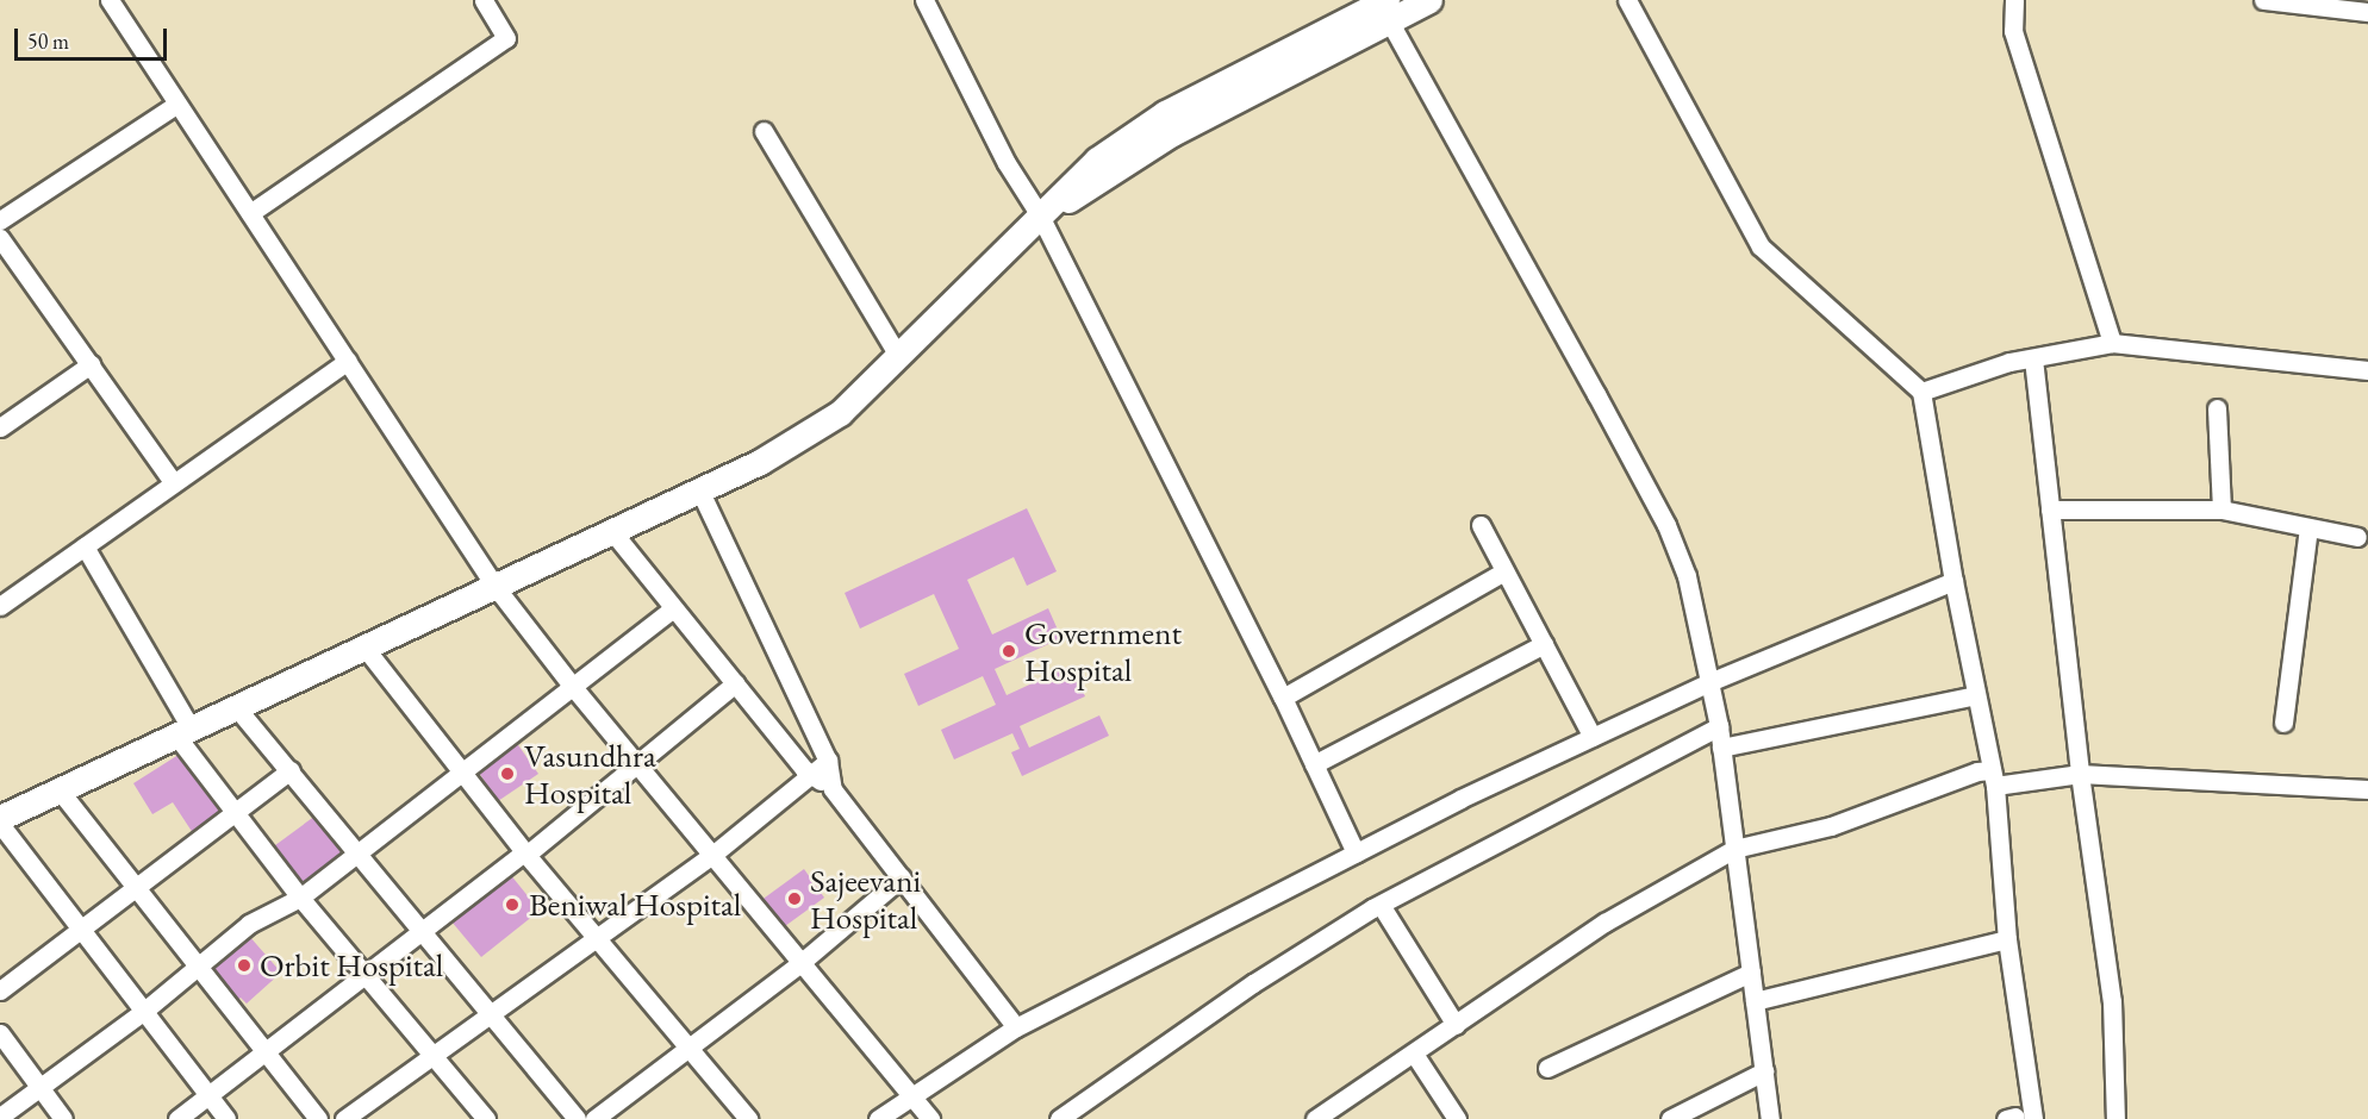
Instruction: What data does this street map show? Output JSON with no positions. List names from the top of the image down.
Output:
{
  "places": [
    "Government Hospital",
    "Vasundhra Hospital",
    "Sajeevani Hospital",
    "Beniwal Hospital",
    "Orbit Hospital"
  ],
  "scale_bar": "50 m"
}
